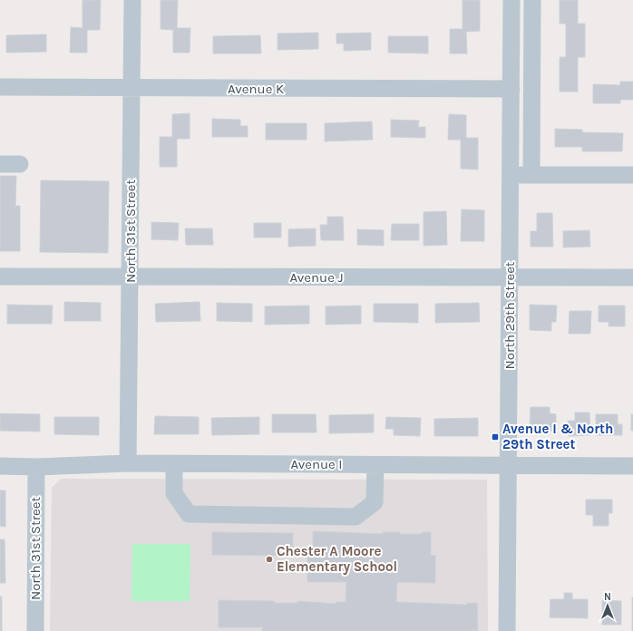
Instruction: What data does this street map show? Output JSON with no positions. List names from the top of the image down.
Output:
{
  "streets": {
    "street": [
      "Avenue K",
      "North 31st Street",
      "Avenue J",
      "North 29th Street",
      "Avenue I"
    ]
  },
  "crossings": [
    ["Avenue K", "North 31st Street"],
    ["Avenue K", "North 29th Street"],
    ["North 31st Street", "Avenue J"],
    ["North 31st Street", "Avenue I"],
    ["Avenue J", "North 29th Street"],
    ["North 29th Street", "Avenue I"]
  ],
  "places": {
    "transit": ["Avenue I & North 29th Street"],
    "other": ["Chester A Moore Elementary School"]
  },
  "north": "top"
}
